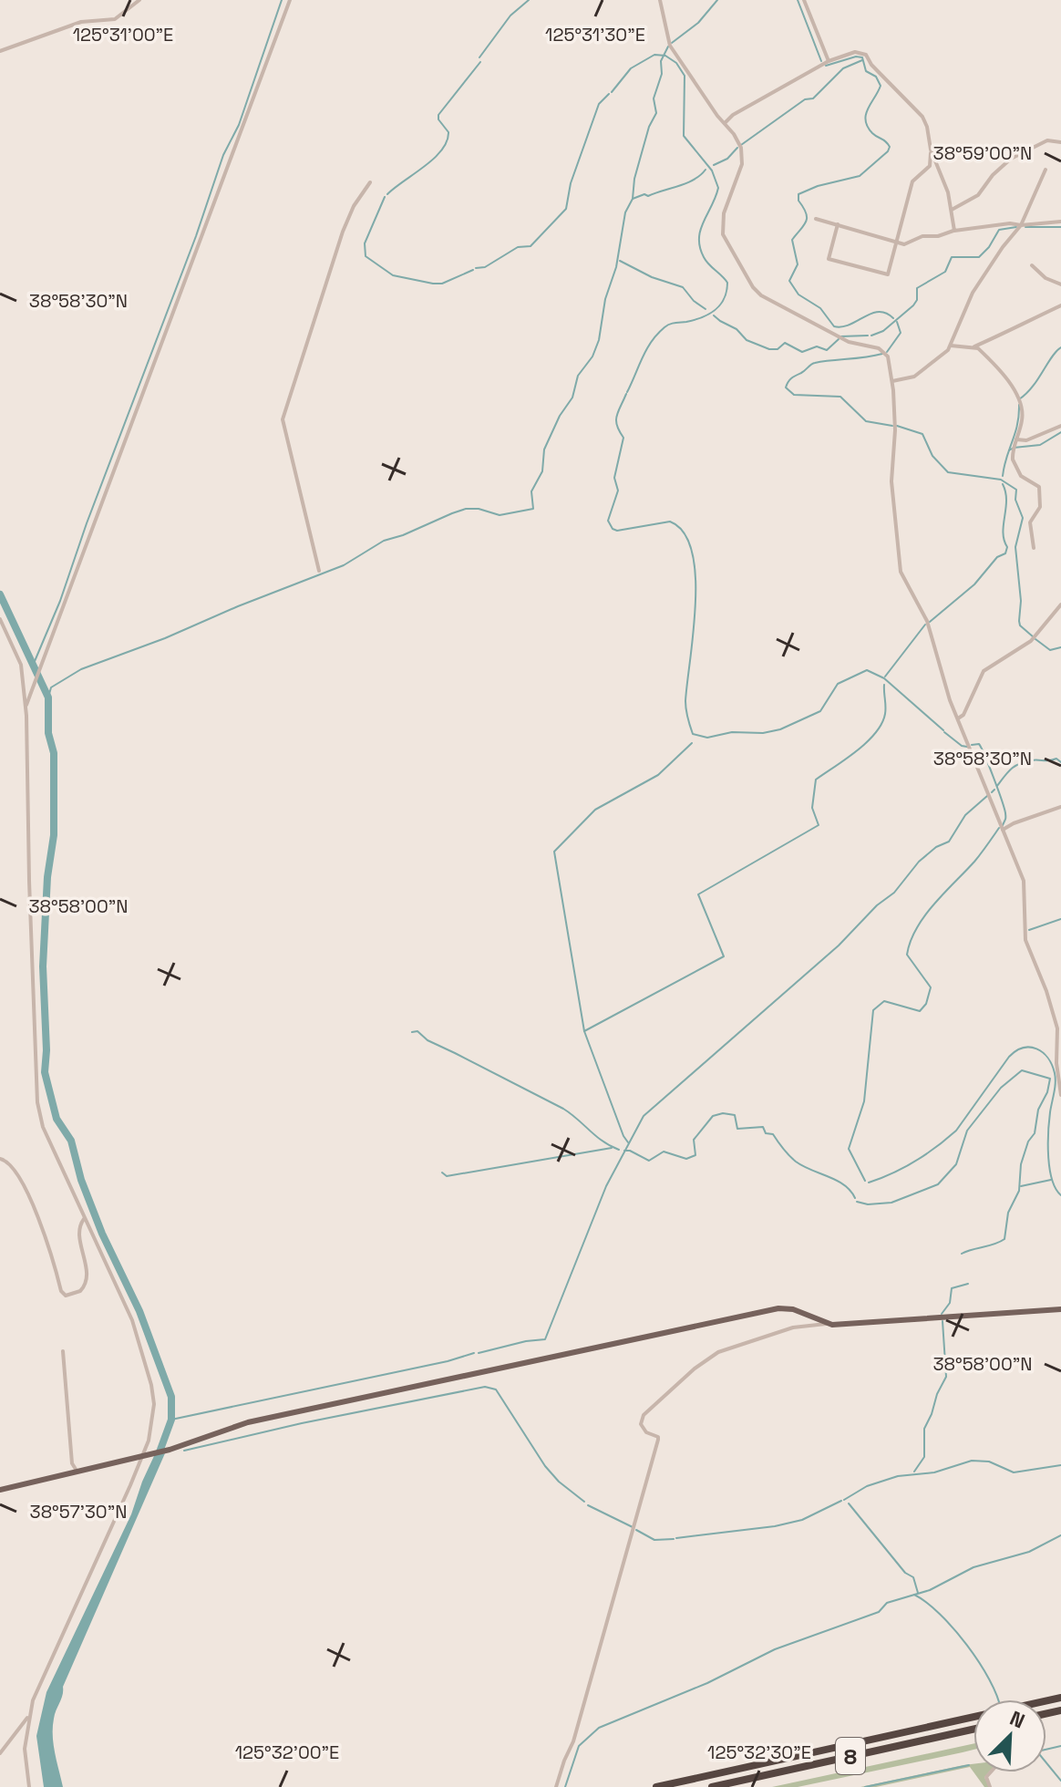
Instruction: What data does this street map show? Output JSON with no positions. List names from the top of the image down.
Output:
{
  "streets": {
    "highway": ["8"]
  },
  "north": "top right",
  "coordinates": [
    "125°31'00\"E",
    "125°31'30\"E",
    "38°59'00\"N",
    "38°58'30\"N",
    "38°58'00\"N",
    "38°57'30\"N",
    "125°32'00\"E",
    "125°32'30\"E"
  ]
}
